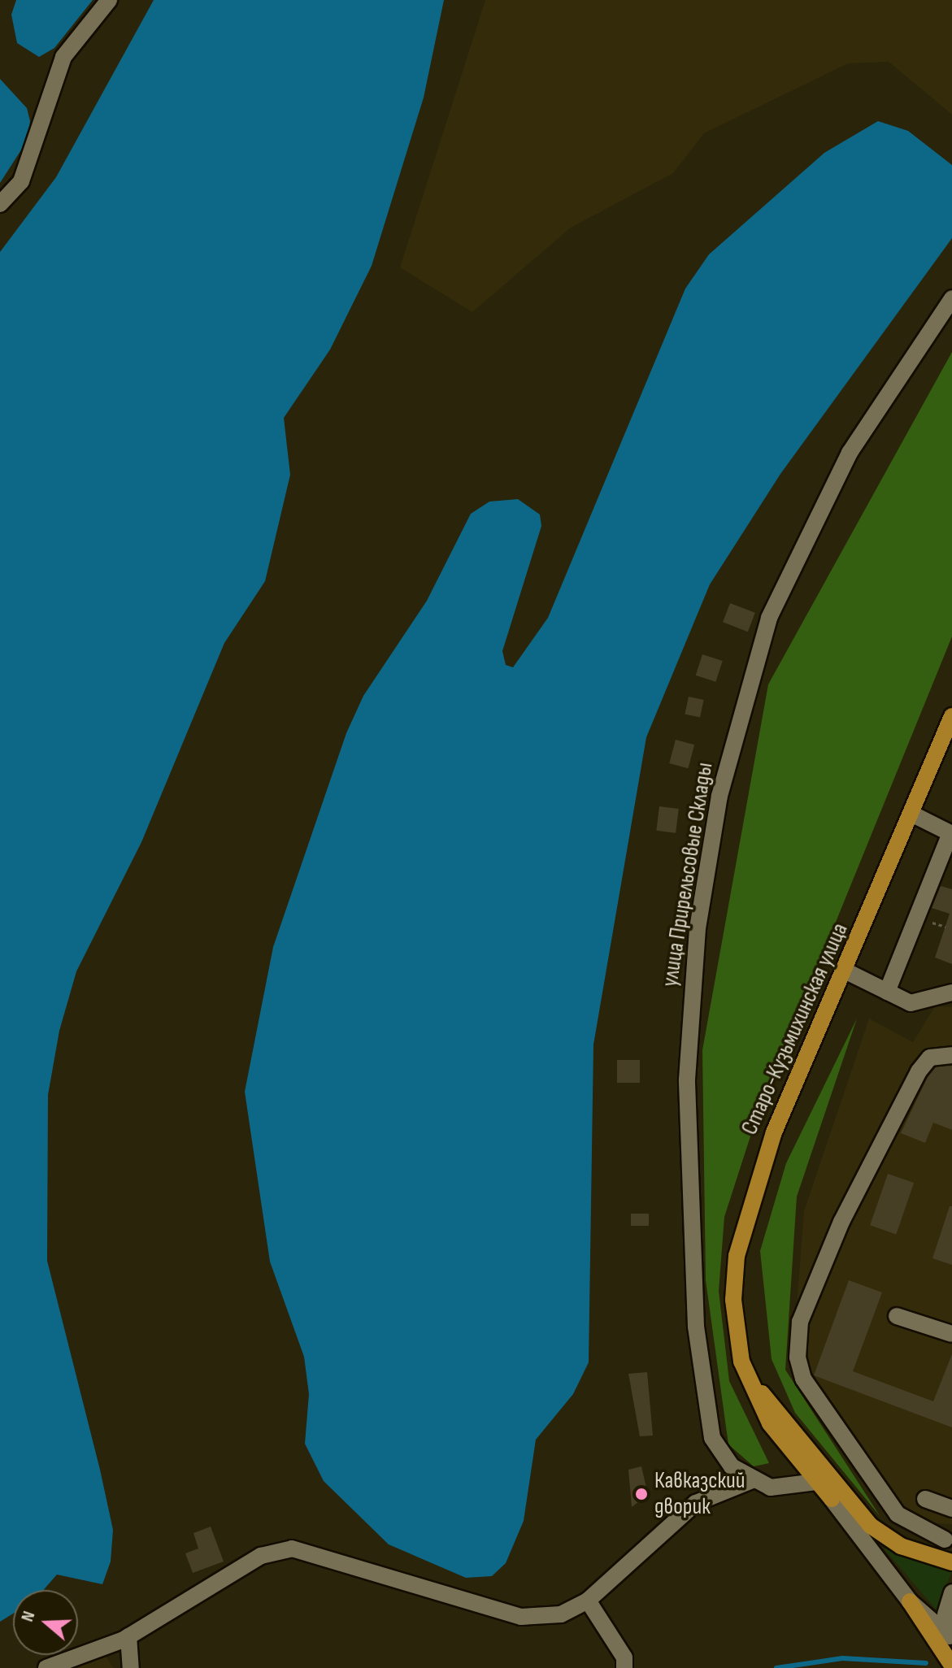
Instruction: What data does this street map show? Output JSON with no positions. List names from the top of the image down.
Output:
{
  "streets": {
    "main road": ["Старо-Кузьмихинская улица"],
    "street": ["улица Прирельсовые Склады"]
  },
  "places": ["Кавказский дворик"],
  "north": "left"
}
